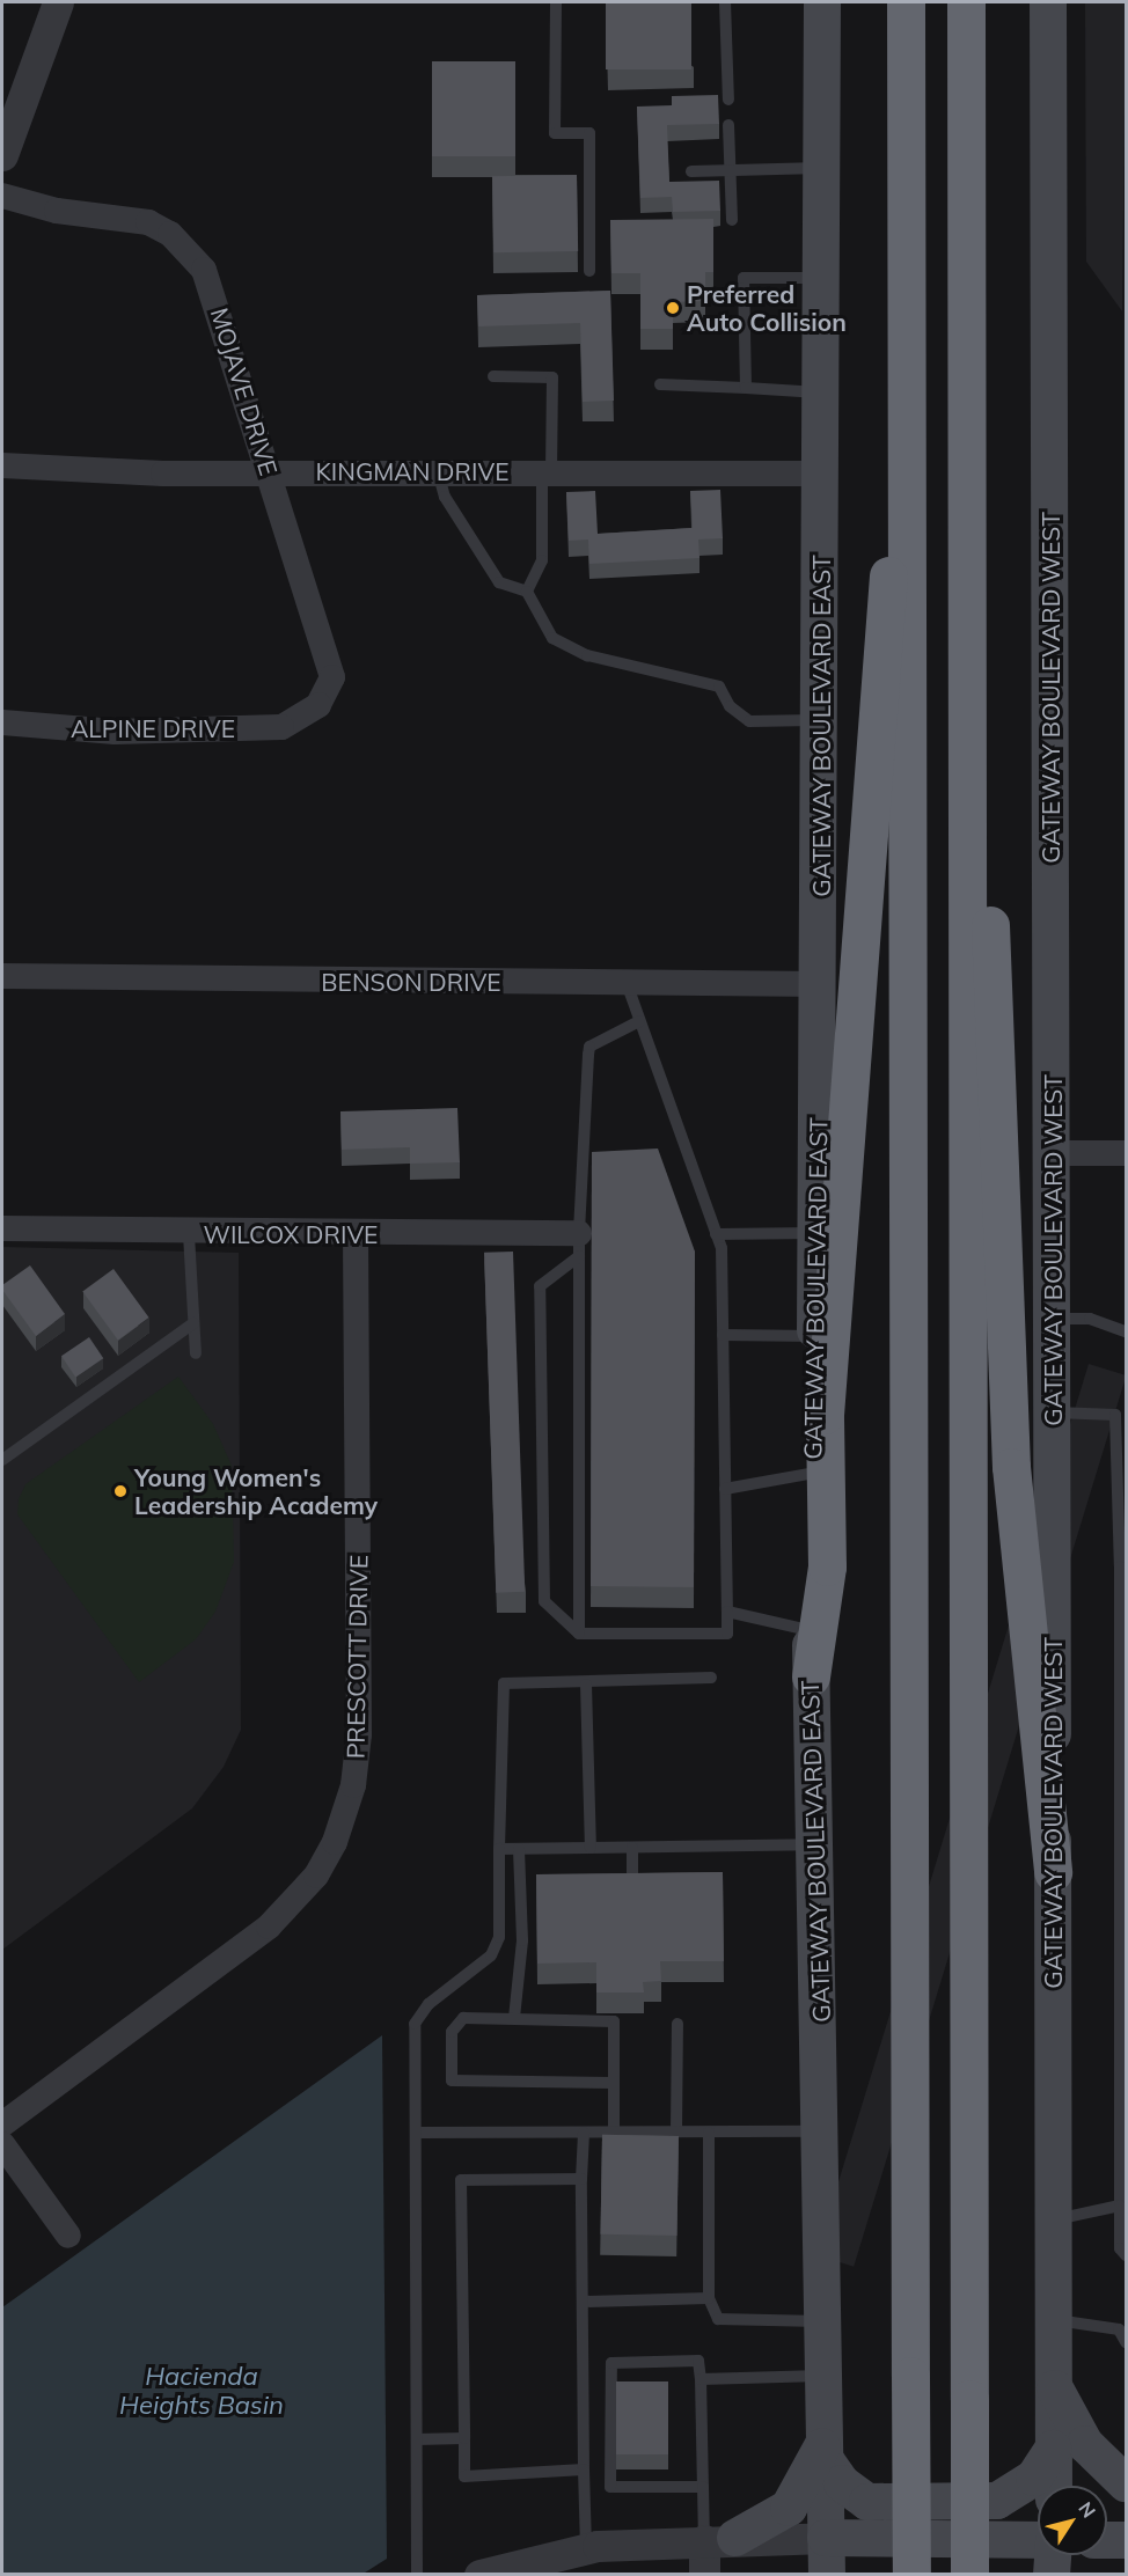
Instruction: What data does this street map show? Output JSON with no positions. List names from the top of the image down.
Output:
{
  "streets": {
    "main road": ["GATEWAY BOULEVARD WEST", "GATEWAY BOULEVARD EAST"],
    "street": [
      "MOJAVE DRIVE",
      "KINGMAN DRIVE",
      "ALPINE DRIVE",
      "BENSON DRIVE",
      "WILCOX DRIVE",
      "PRESCOTT DRIVE"
    ]
  },
  "crossings": [
    ["MOJAVE DRIVE", "KINGMAN DRIVE"],
    ["MOJAVE DRIVE", "ALPINE DRIVE"],
    ["KINGMAN DRIVE", "GATEWAY BOULEVARD EAST"],
    ["GATEWAY BOULEVARD EAST", "BENSON DRIVE"],
    ["WILCOX DRIVE", "PRESCOTT DRIVE"]
  ],
  "water": ["Hacienda Heights Basin"],
  "places": ["Preferred Auto Collision", "Young Women's Leadership Academy"],
  "north": "top right"
}
